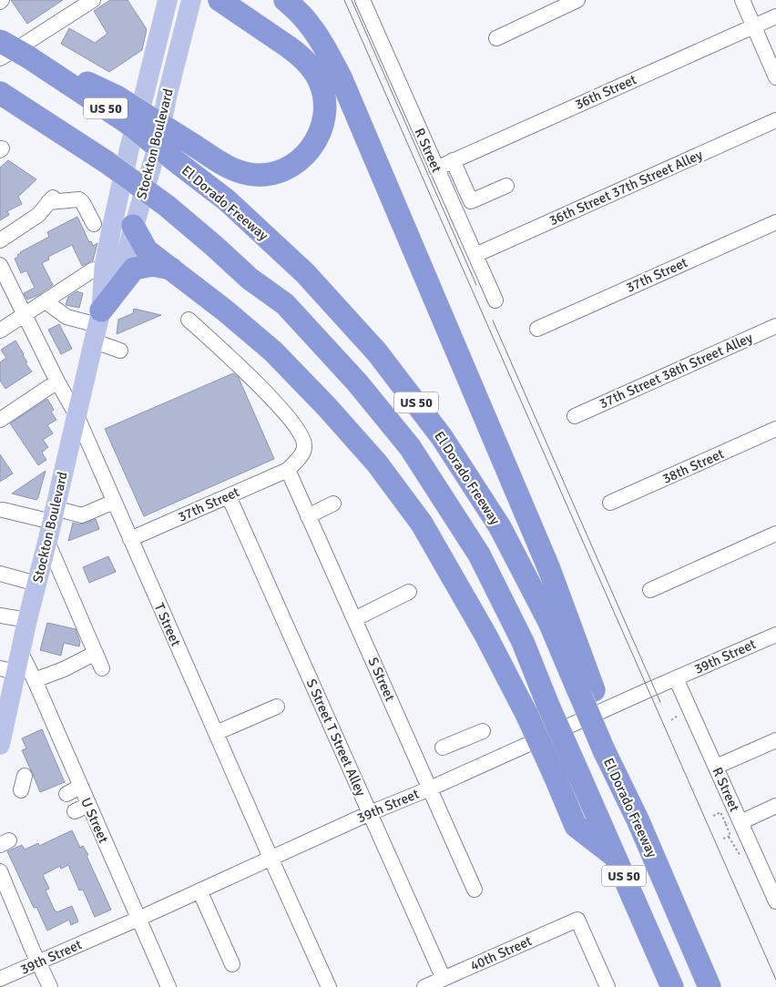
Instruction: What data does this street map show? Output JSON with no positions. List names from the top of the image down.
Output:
{
  "streets": {
    "highway": ["US 50", "El Dorado Freeway"],
    "main road": ["Stockton Boulevard"],
    "street": [
      "36th Street",
      "R Street",
      "36th Street 37th Street Alley",
      "37th Street",
      "37th Street 38th Street Alley",
      "38th Street",
      "T Street",
      "39th Street",
      "S Street",
      "S Street T Street Alley",
      "U Street",
      "40th Street"
    ]
  },
  "crossings": [
    ["36th Street", "R Street"],
    ["Stockton Boulevard", "T Street"],
    ["Stockton Boulevard", "U Street"],
    ["R Street", "36th Street 37th Street Alley"],
    ["R Street", "39th Street"],
    ["37th Street", "T Street"],
    ["37th Street", "S Street"],
    ["37th Street", "S Street T Street Alley"],
    ["T Street", "39th Street"],
    ["39th Street", "S Street"],
    ["39th Street", "S Street T Street Alley"],
    ["39th Street", "U Street"],
    ["S Street T Street Alley", "40th Street"]
  ]
}
